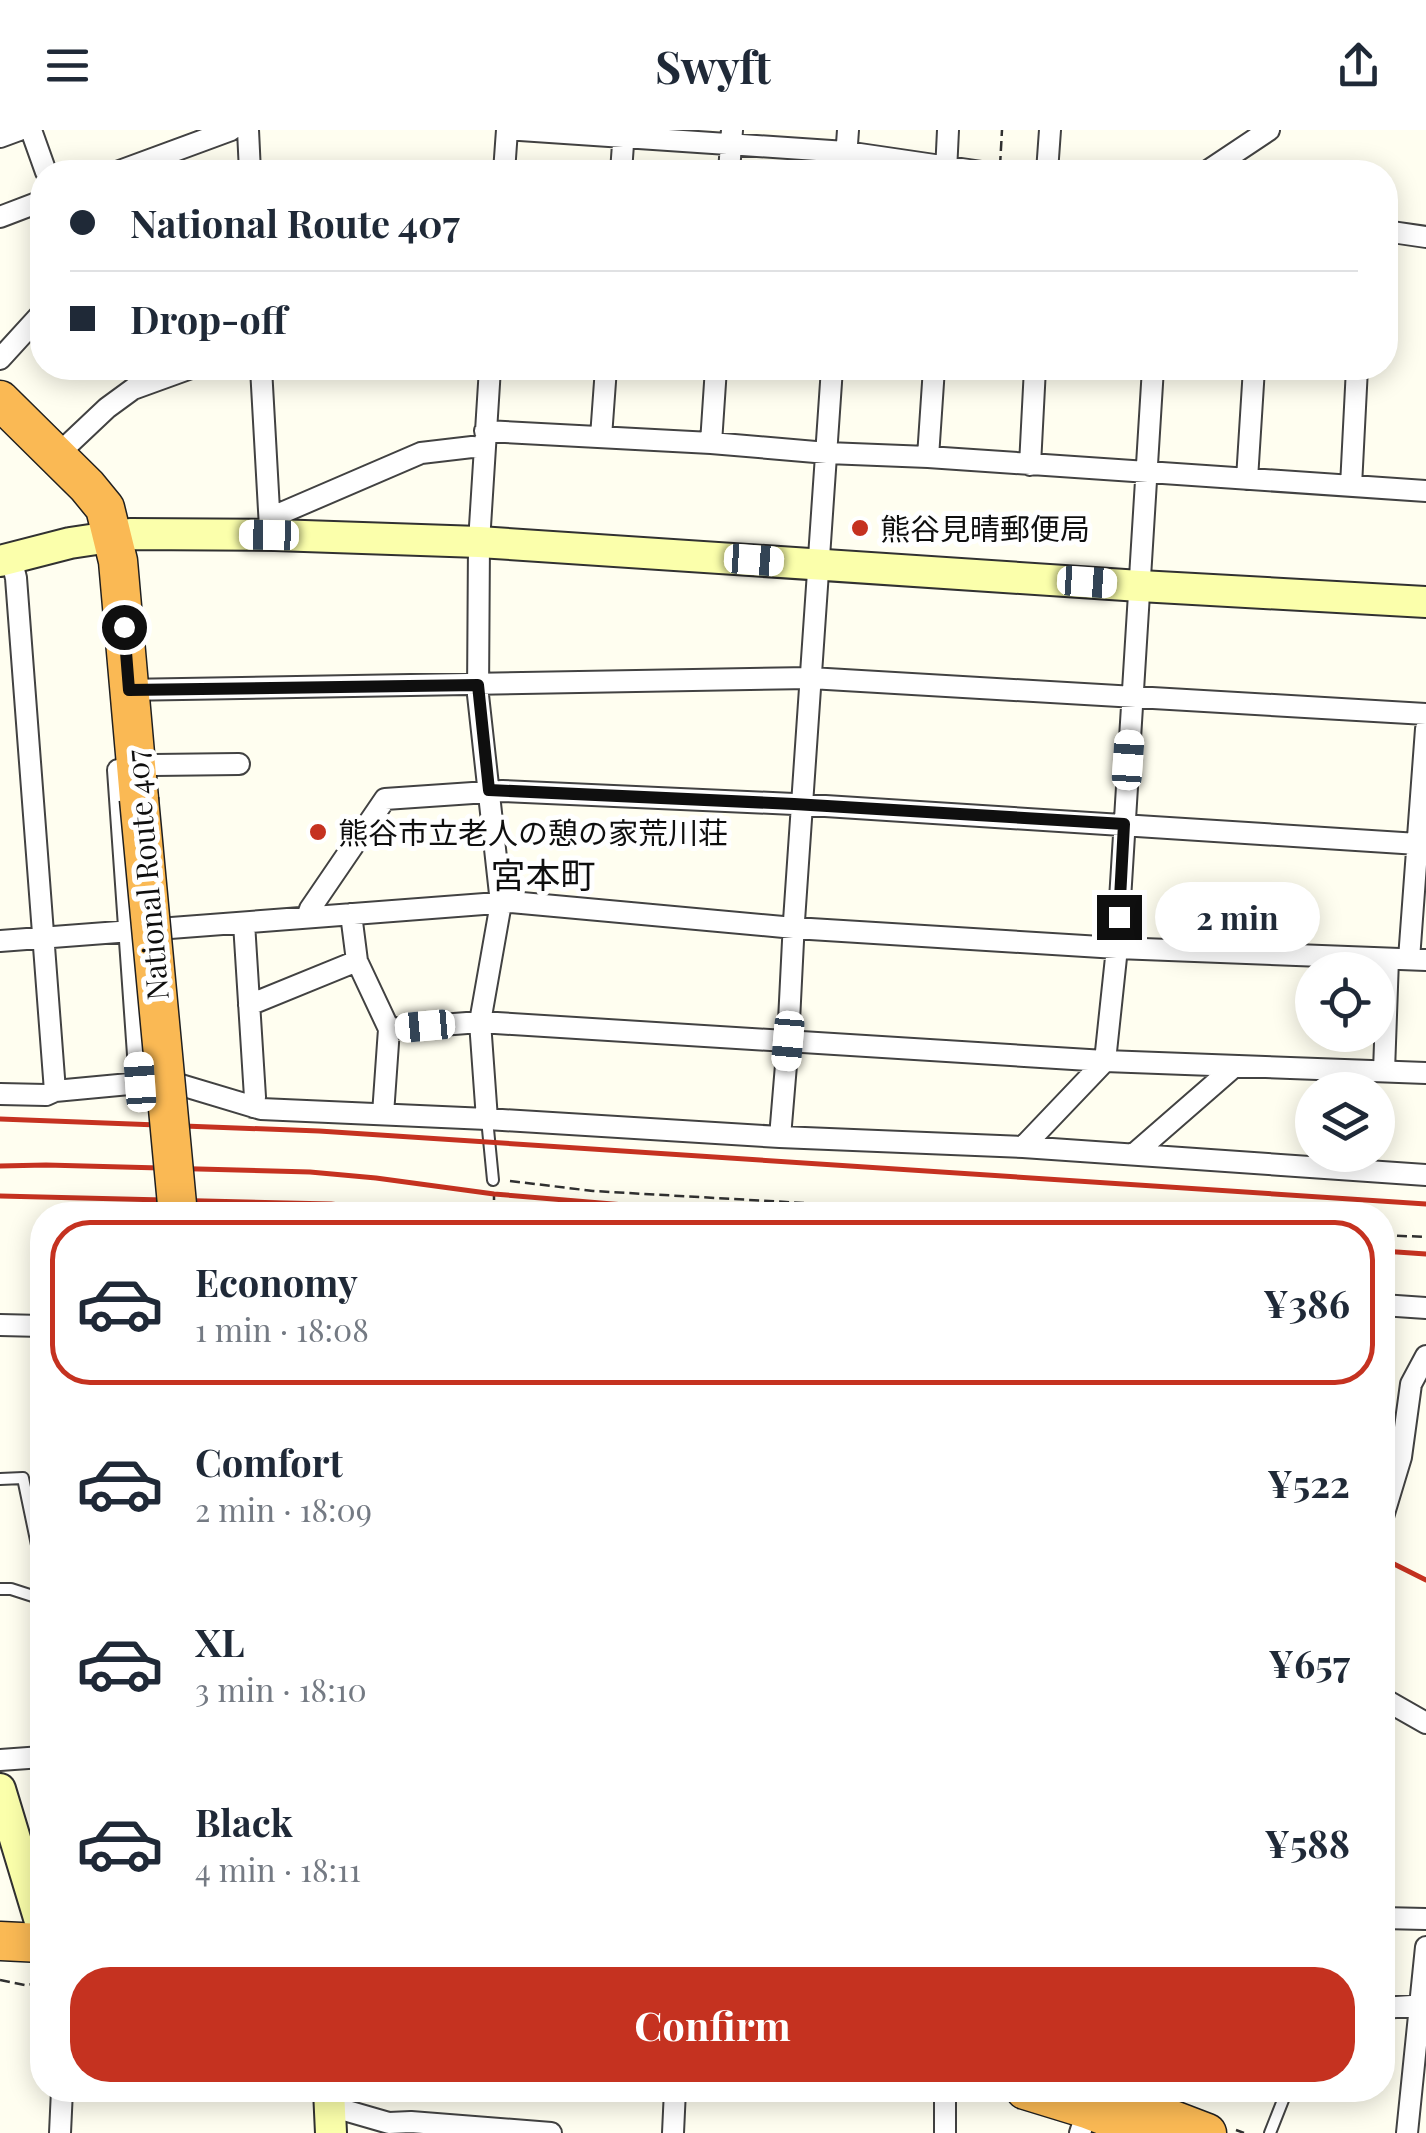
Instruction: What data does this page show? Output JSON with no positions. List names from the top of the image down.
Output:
{
  "streets": {
    "highway": ["National Route 407"]
  },
  "districts": ["宮本町"],
  "places": ["熊谷見晴郵便局", "熊谷市立老人の憩の家荒川荘"],
  "page": {
    "header": "Swyft",
    "banner": ["National Route 407", "Drop-off"],
    "bubble": "2 min",
    "list": [
      {
        "name": "Economy",
        "note": "1 min · 18:08",
        "value": "¥386"
      },
      {
        "name": "Comfort",
        "note": "2 min · 18:09",
        "value": "¥522"
      },
      {
        "name": "XL",
        "note": "3 min · 18:10",
        "value": "¥657"
      },
      {
        "name": "Black",
        "note": "4 min · 18:11",
        "value": "¥588"
      }
    ],
    "buttons": "Confirm"
  }
}
